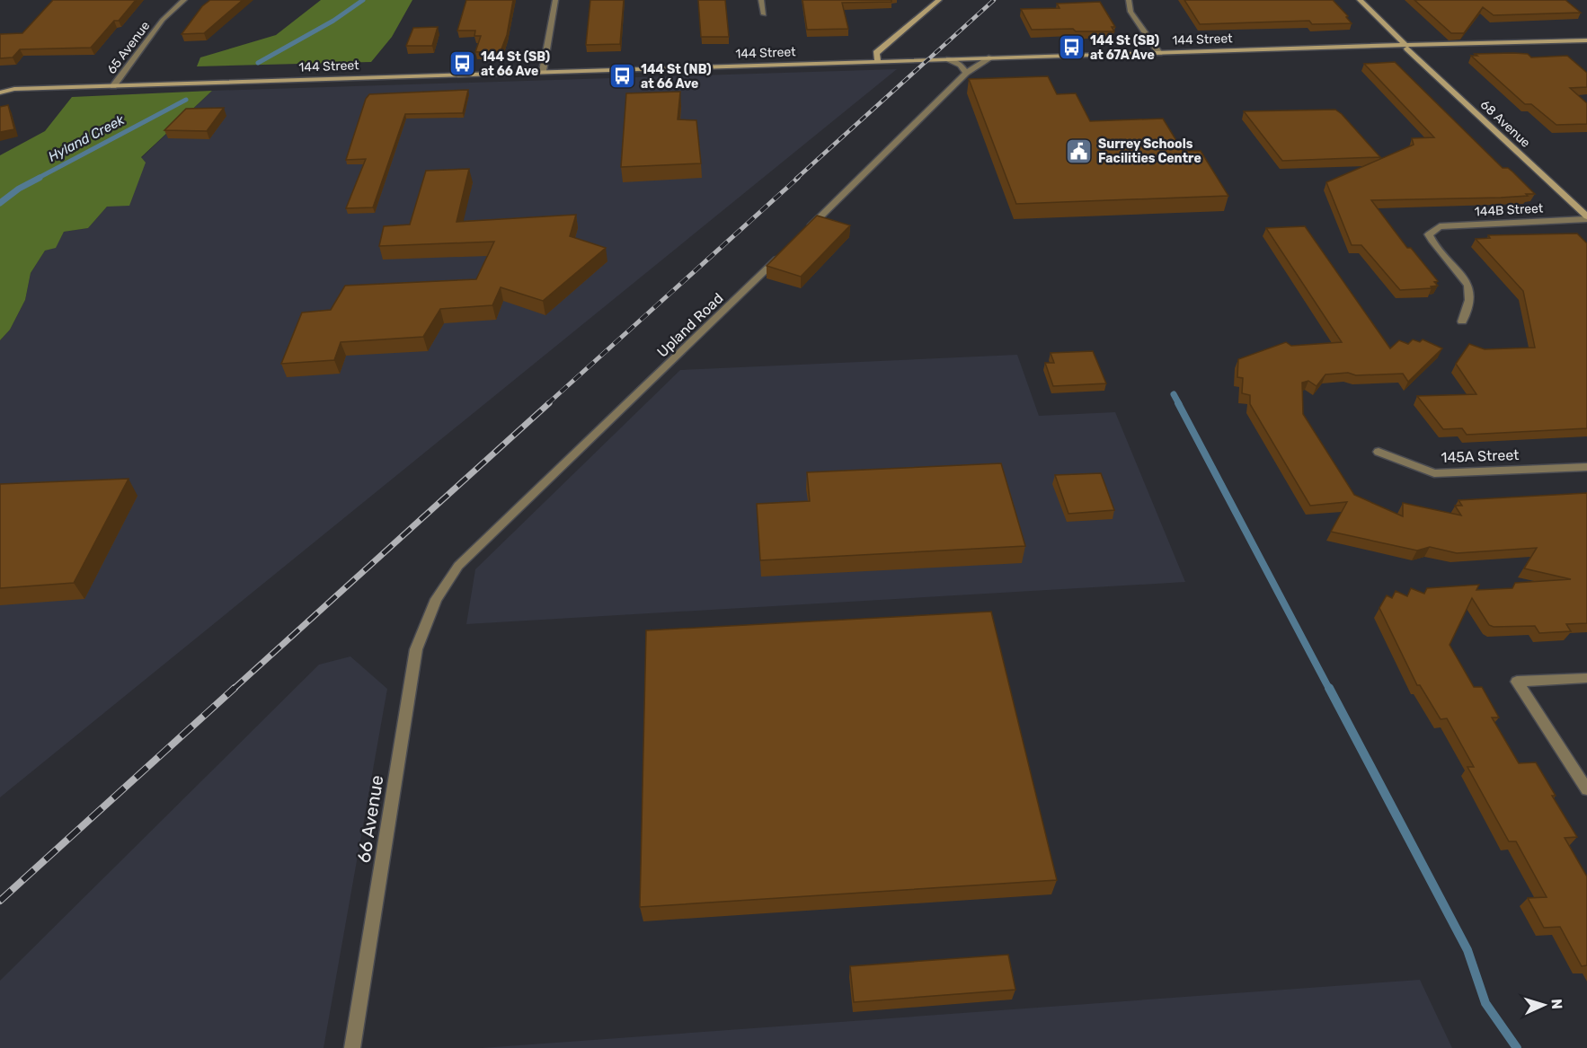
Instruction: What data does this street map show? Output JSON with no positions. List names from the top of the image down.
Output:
{
  "streets": {
    "main road": ["144 Street", "68 Avenue"],
    "street": [
      "65 Avenue",
      "144B Street",
      "Upland Road",
      "145A Street",
      "66 Avenue"
    ]
  },
  "crossings": [
    ["144 Street", "65 Avenue"],
    ["144 Street", "68 Avenue"],
    ["68 Avenue", "144B Street"],
    ["Upland Road", "66 Avenue"]
  ],
  "water": ["Hyland Creek"],
  "places": {
    "bus stop": ["144 St (SB) at 67A Ave", "144 St (SB) at 66 Ave", "144 St (NB) at 66 Ave"],
    "public building": ["Surrey Schools Facilities Centre"]
  },
  "north": "right"
}
